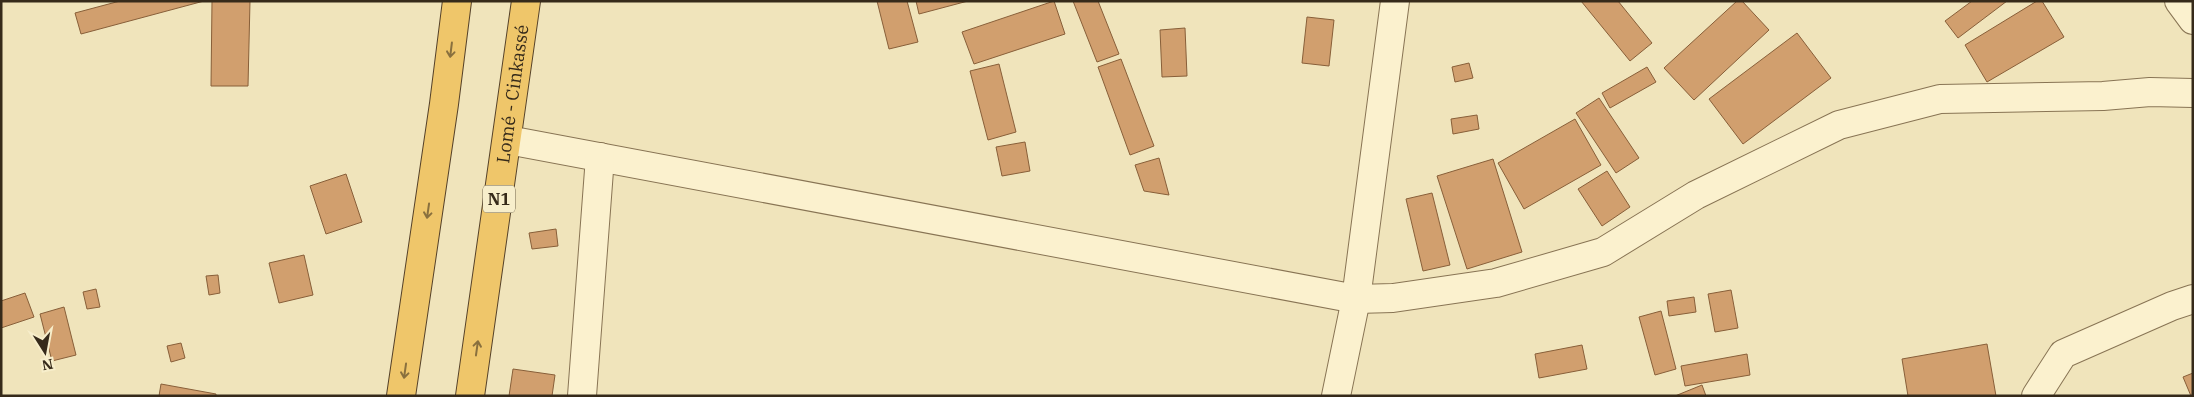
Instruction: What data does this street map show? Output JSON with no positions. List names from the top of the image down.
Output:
{
  "streets": {
    "highway": ["Lomé - Cinkassé", "N1"]
  },
  "north": "bottom"
}
